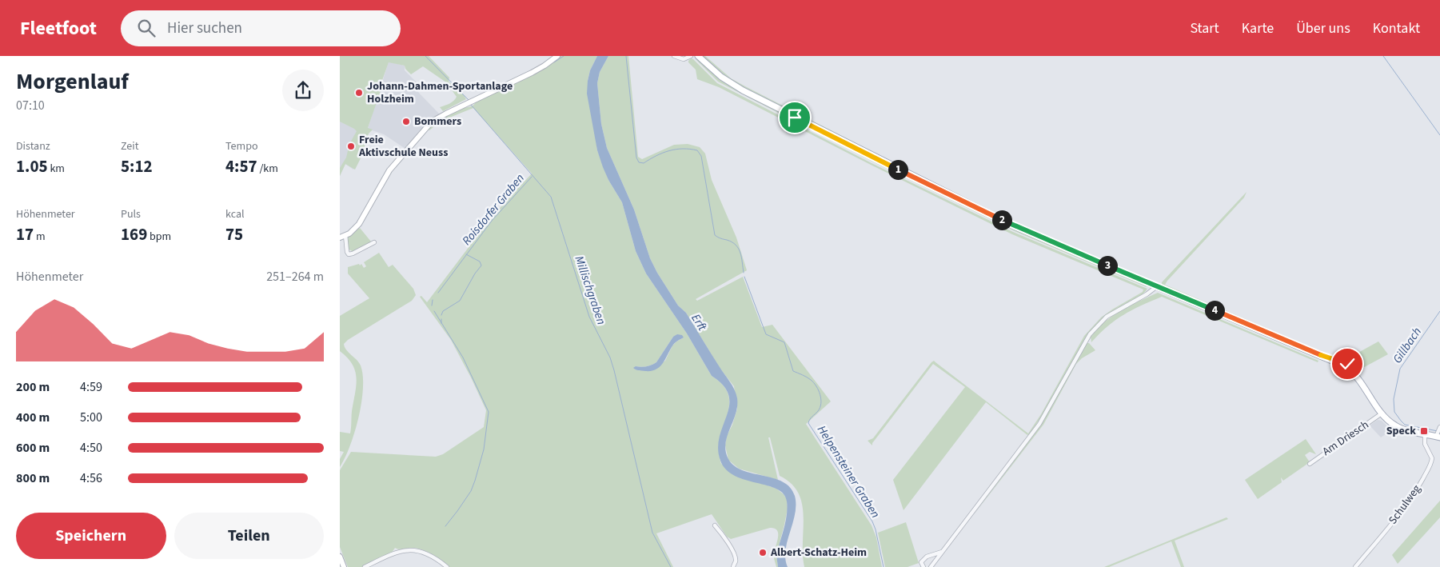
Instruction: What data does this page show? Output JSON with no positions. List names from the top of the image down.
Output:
{
  "streets": {
    "street": ["Am Driesch", "Schulweg"]
  },
  "water": [
    "Roisdorfer Graben",
    "Millischgraben",
    "Erft",
    "Gillbach",
    "Helpensteiner Graben"
  ],
  "places": {
    "other": [
      "Johann-Dahmen-Sportanlage Holzheim",
      "Bommers",
      "Freie Aktivschule Neuss",
      "Albert-Schatz-Heim"
    ],
    "transit": ["Speck"]
  },
  "page": {
    "header": "Fleetfoot",
    "search": "Hier suchen",
    "nav": [
      "Start",
      "Karte",
      "Über uns",
      "Kontakt"
    ],
    "heading": ["Morgenlauf", "07:10"],
    "stats": [
      ["Distanz", "1.05 km"],
      ["Zeit", "5:12"],
      ["Tempo", "4:57 /km"],
      ["Höhenmeter", "17 m"],
      ["Puls", "169 bpm"],
      ["kcal", "75"]
    ],
    "pins": [
      "1",
      "2",
      "3",
      "4"
    ],
    "chart": ["Höhenmeter", "251–264 m"],
    "list": [
      {
        "name": "200 m",
        "note": "4:59"
      },
      {
        "name": "400 m",
        "note": "5:00"
      },
      {
        "name": "600 m",
        "note": "4:50"
      },
      {
        "name": "800 m",
        "note": "4:56"
      }
    ],
    "buttons": ["Speichern", "Teilen"]
  }
}
